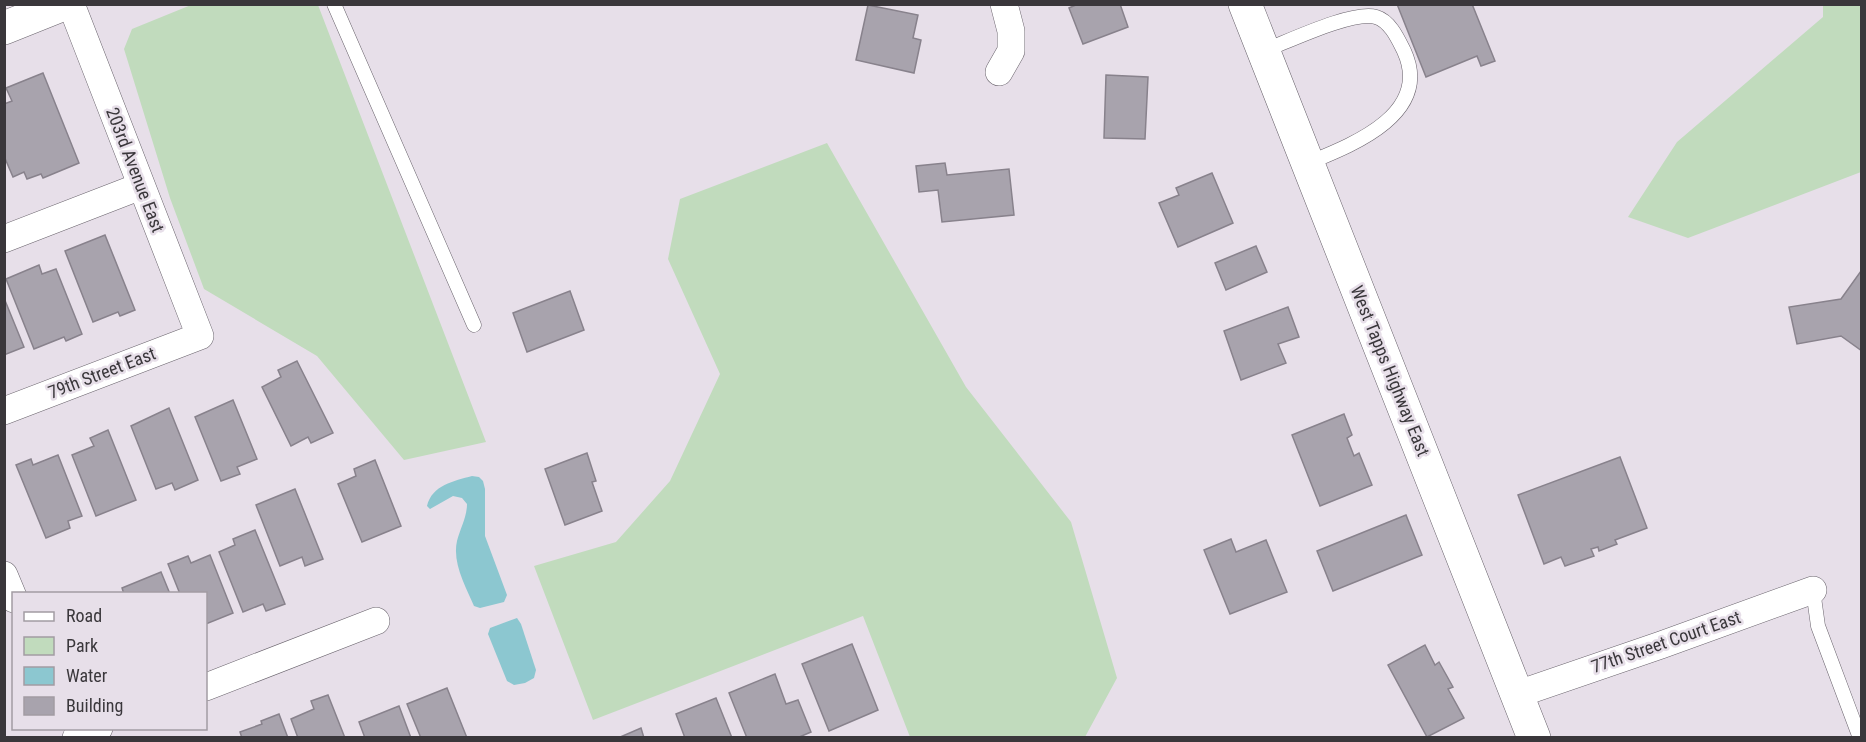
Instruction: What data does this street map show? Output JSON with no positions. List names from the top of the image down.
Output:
{
  "streets": {
    "street": [
      "203rd Avenue East",
      "West Tapps Highway East",
      "79th Street East",
      "77th Street Court East"
    ]
  },
  "crossings": [
    ["203rd Avenue East", "79th Street East"],
    ["West Tapps Highway East", "77th Street Court East"]
  ],
  "legend": [
    "Road",
    "Park",
    "Water",
    "Building"
  ]
}
